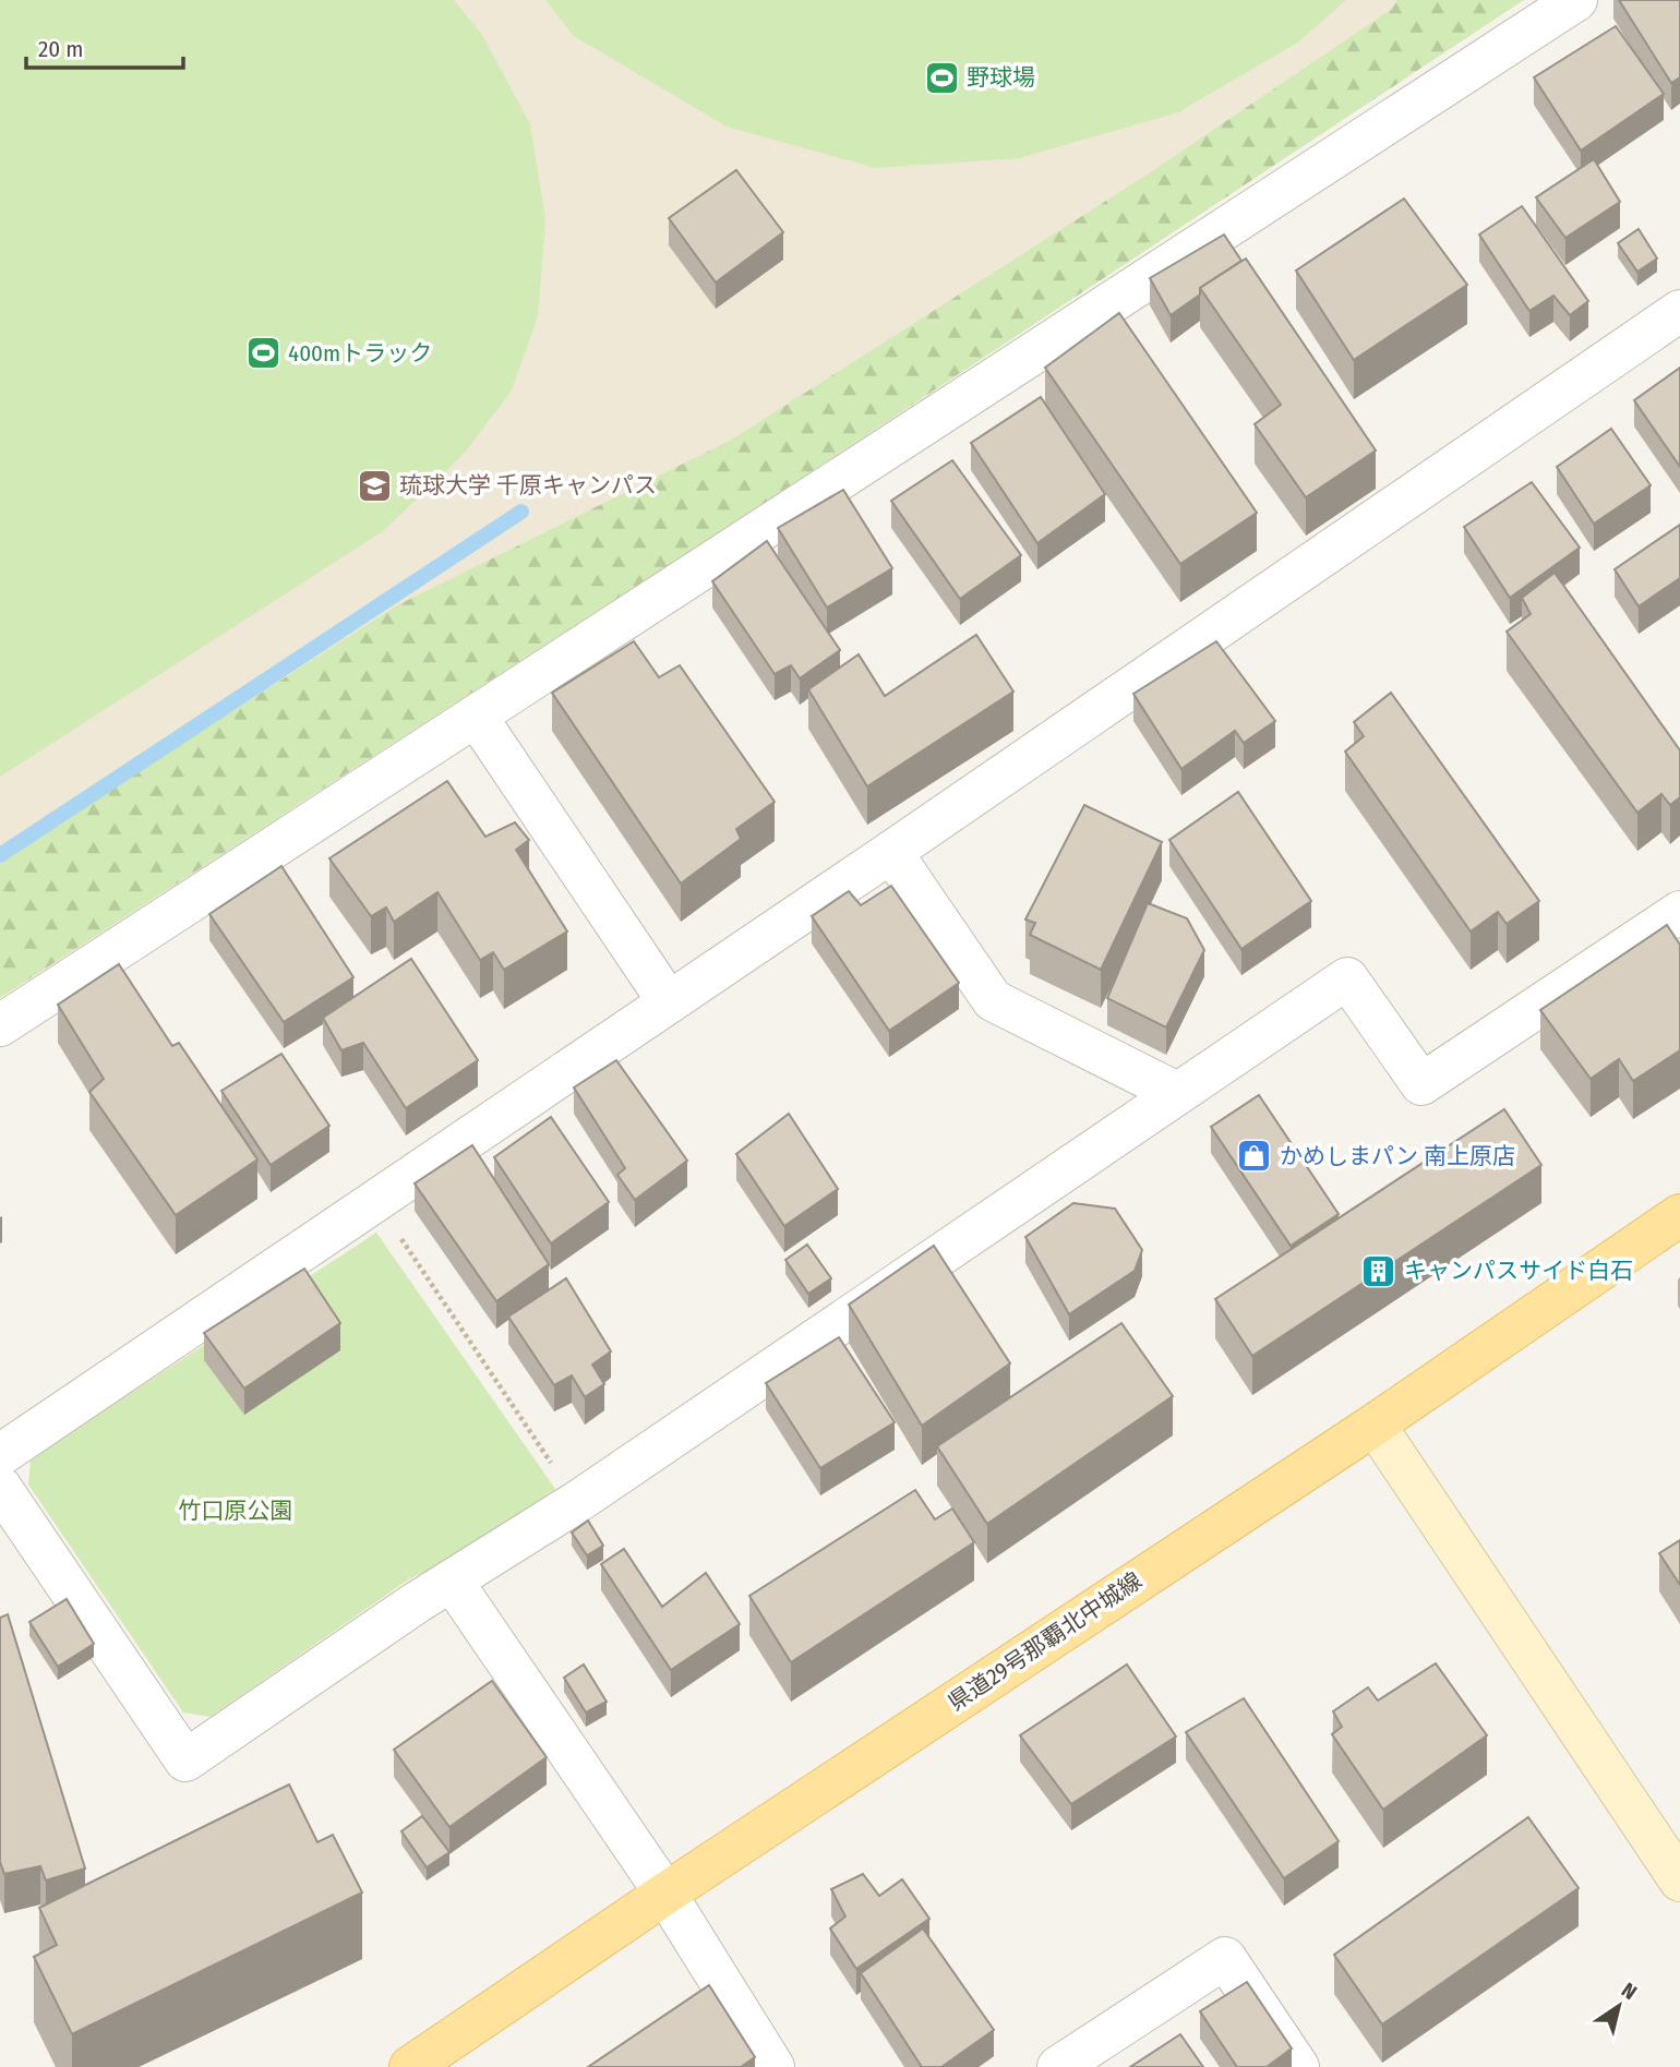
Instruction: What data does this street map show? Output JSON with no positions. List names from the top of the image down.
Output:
{
  "streets": {
    "main road": ["県道29号那覇北中城線"]
  },
  "parks": ["竹口原公園"],
  "places": {
    "sports": ["野球場", "400mトラック"],
    "school or university": ["琉球大学 千原キャンパス"],
    "shop": ["かめしまパン 南上原店"],
    "building": ["キャンパスサイド白石"]
  },
  "scale_bar": "20 m",
  "north": "top right"
}
